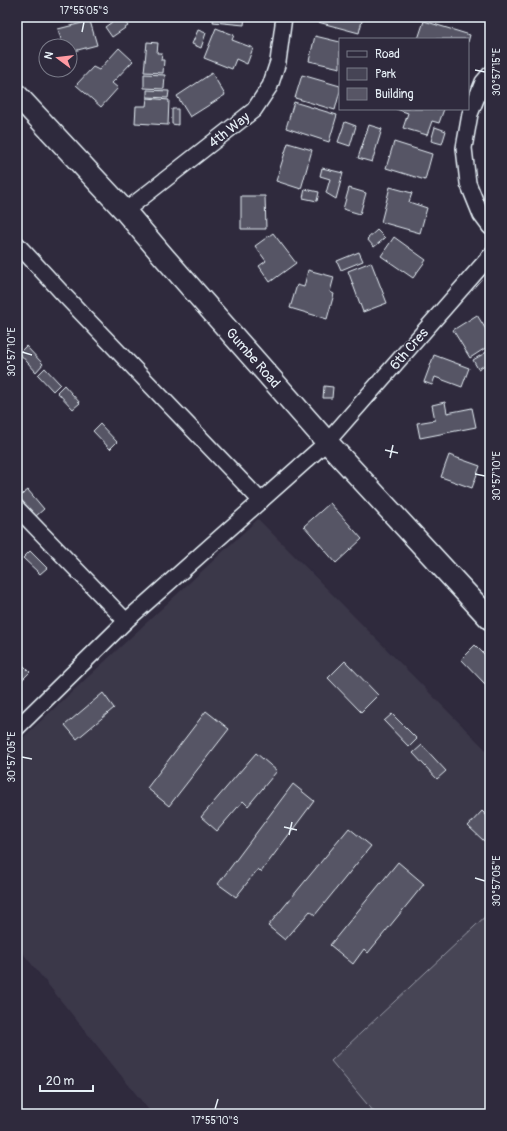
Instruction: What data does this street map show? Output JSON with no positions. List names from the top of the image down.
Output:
{
  "streets": {
    "street": ["4th Way", "6th Cres", "Gumbe Road"]
  },
  "crossings": [
    ["4th Way", "Gumbe Road"],
    ["6th Cres", "Gumbe Road"]
  ],
  "legend": ["Road", "Park", "Building"],
  "scale_bar": "20 m",
  "north": "left",
  "coordinates": [
    "17°55'05\"S",
    "30°57'15\"E",
    "30°57'10\"E",
    "30°57'05\"E",
    "17°55'10\"S"
  ]
}
